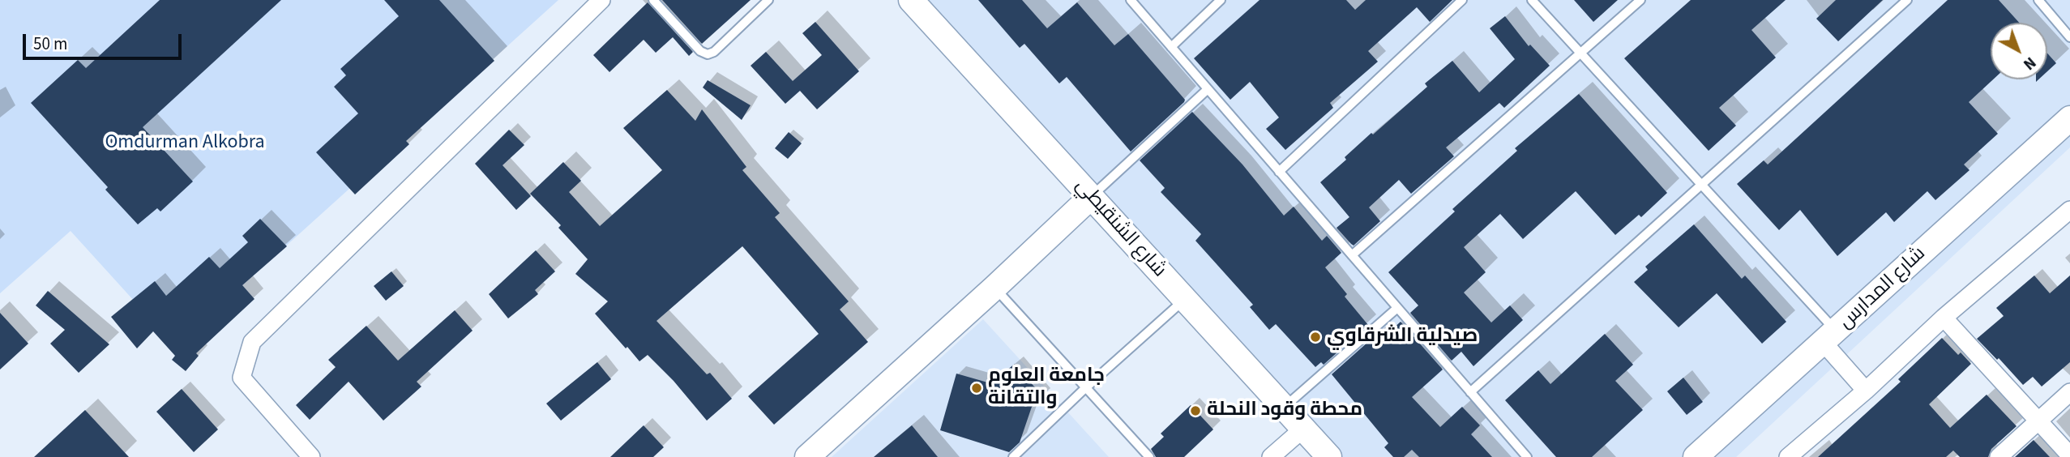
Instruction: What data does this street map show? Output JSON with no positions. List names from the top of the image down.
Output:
{
  "streets": {
    "street": ["شارع الشنقيطي", "شارع المدارس"]
  },
  "parks": ["Omdurman Alkobra"],
  "places": ["صيدلية الشرقاوي", "جامعة العلوم والتقانة", "محطة وقود النحلة"],
  "scale_bar": "50 m",
  "north": "bottom right"
}
